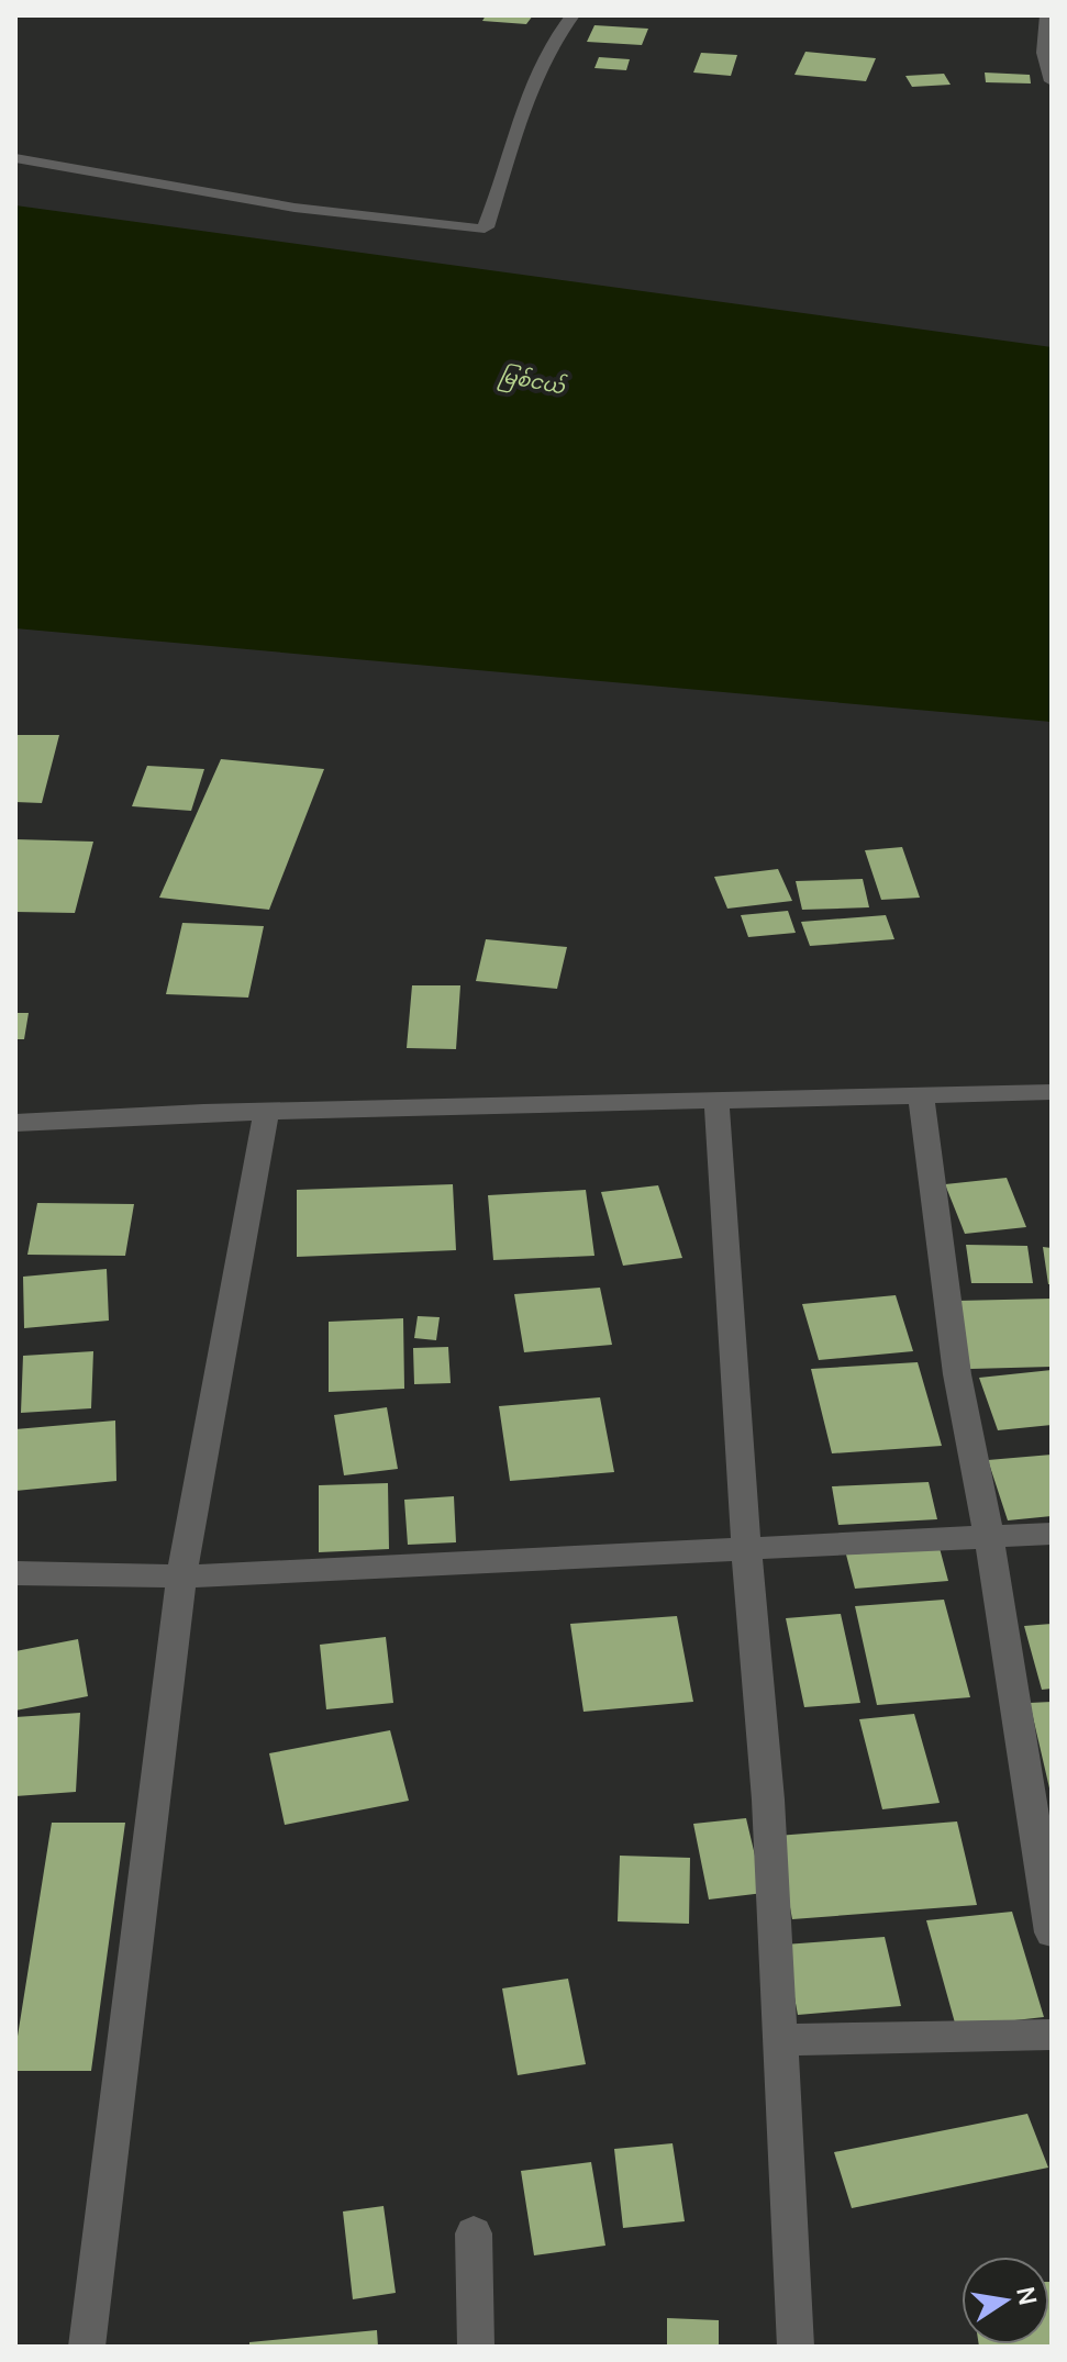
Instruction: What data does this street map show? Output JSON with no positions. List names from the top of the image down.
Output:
{
  "water": ["မြစ်ငယ်"],
  "north": "right"
}
